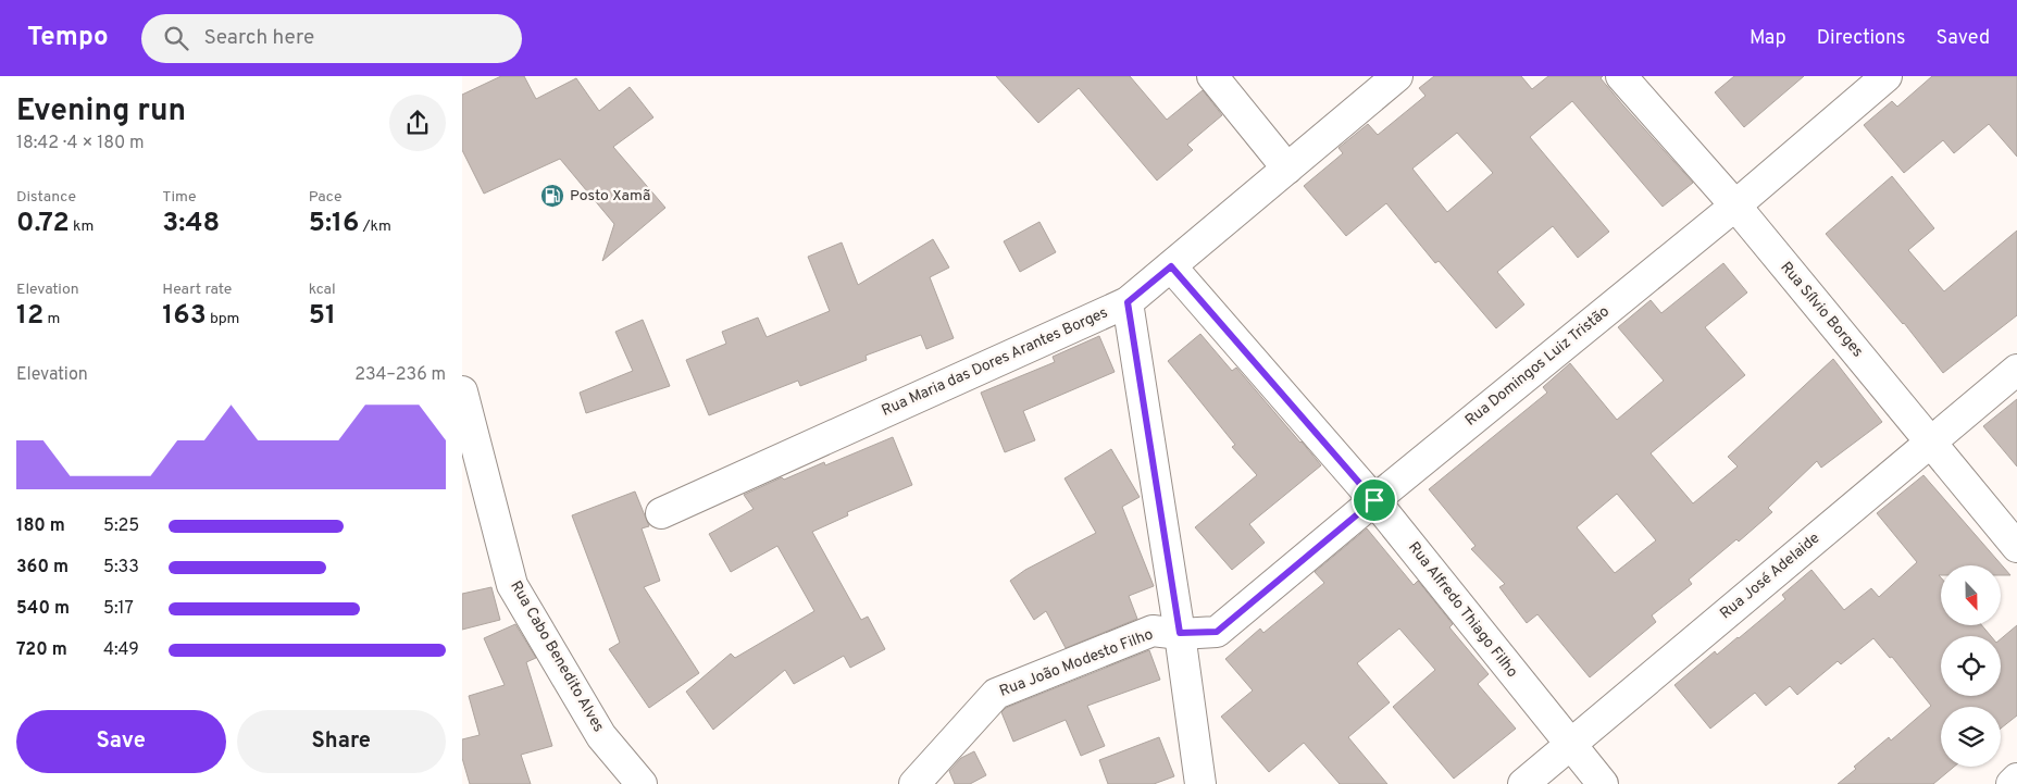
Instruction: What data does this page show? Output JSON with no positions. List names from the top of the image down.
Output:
{
  "streets": {
    "street": [
      "Rua Sílvio Borges",
      "Rua Maria das Dores Arantes Borges",
      "Rua Domingos Luiz Tristão",
      "Rua José Adelaide",
      "Rua Alfredo Thiago Filho",
      "Rua Cabo Benedito Alves",
      "Rua João Modesto Filho"
    ]
  },
  "crossings": [
    ["Rua Sílvio Borges", "Rua Domingos Luiz Tristão"],
    ["Rua Sílvio Borges", "Rua José Adelaide"],
    ["Rua Maria das Dores Arantes Borges", "Rua Alfredo Thiago Filho"],
    ["Rua Domingos Luiz Tristão", "Rua Alfredo Thiago Filho"],
    ["Rua Domingos Luiz Tristão", "Rua João Modesto Filho"],
    ["Rua José Adelaide", "Rua Alfredo Thiago Filho"]
  ],
  "places": {
    "fuel station": ["Posto Xamã"]
  },
  "north": "bottom",
  "page": {
    "header": "Tempo",
    "search": "Search here",
    "nav": ["Map", "Directions", "Saved"],
    "heading": ["Evening run", "18:42 · 4 × 180 m"],
    "stats": [
      ["Distance", "0.72 km"],
      ["Time", "3:48"],
      ["Pace", "5:16 /km"],
      ["Elevation", "12 m"],
      ["Heart rate", "163 bpm"],
      ["kcal", "51"]
    ],
    "chart": ["Elevation", "234–236 m"],
    "list": [
      {
        "name": "180 m",
        "note": "5:25"
      },
      {
        "name": "360 m",
        "note": "5:33"
      },
      {
        "name": "540 m",
        "note": "5:17"
      },
      {
        "name": "720 m",
        "note": "4:49"
      }
    ],
    "buttons": ["Save", "Share"]
  }
}
